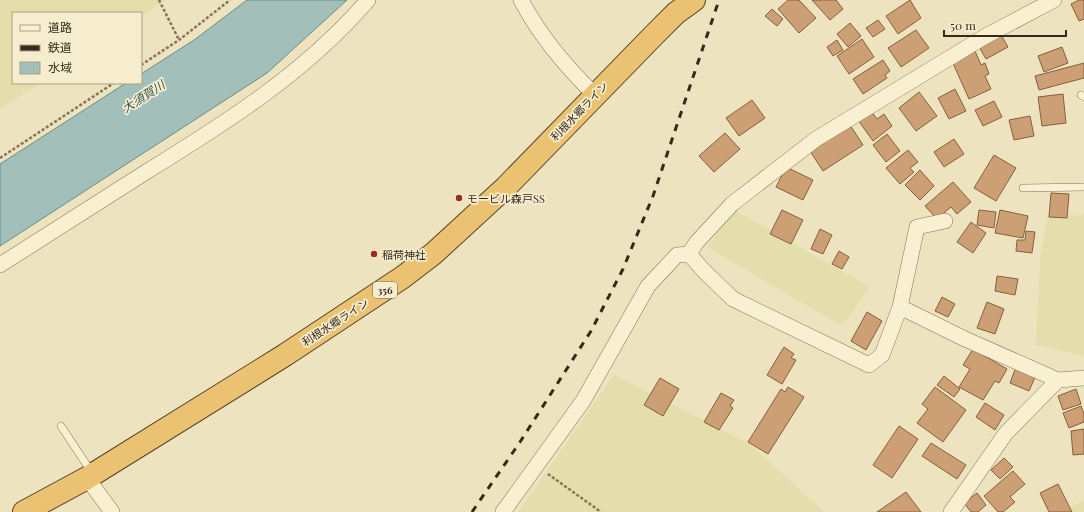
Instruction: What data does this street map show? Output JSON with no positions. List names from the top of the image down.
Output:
{
  "streets": {
    "highway": ["利根水郷ライン", "356"]
  },
  "water": ["大須賀川"],
  "places": ["モービル森戸SS", "稲荷神社"],
  "legend": ["道路", "鉄道", "水域"],
  "scale_bar": "50 m"
}
